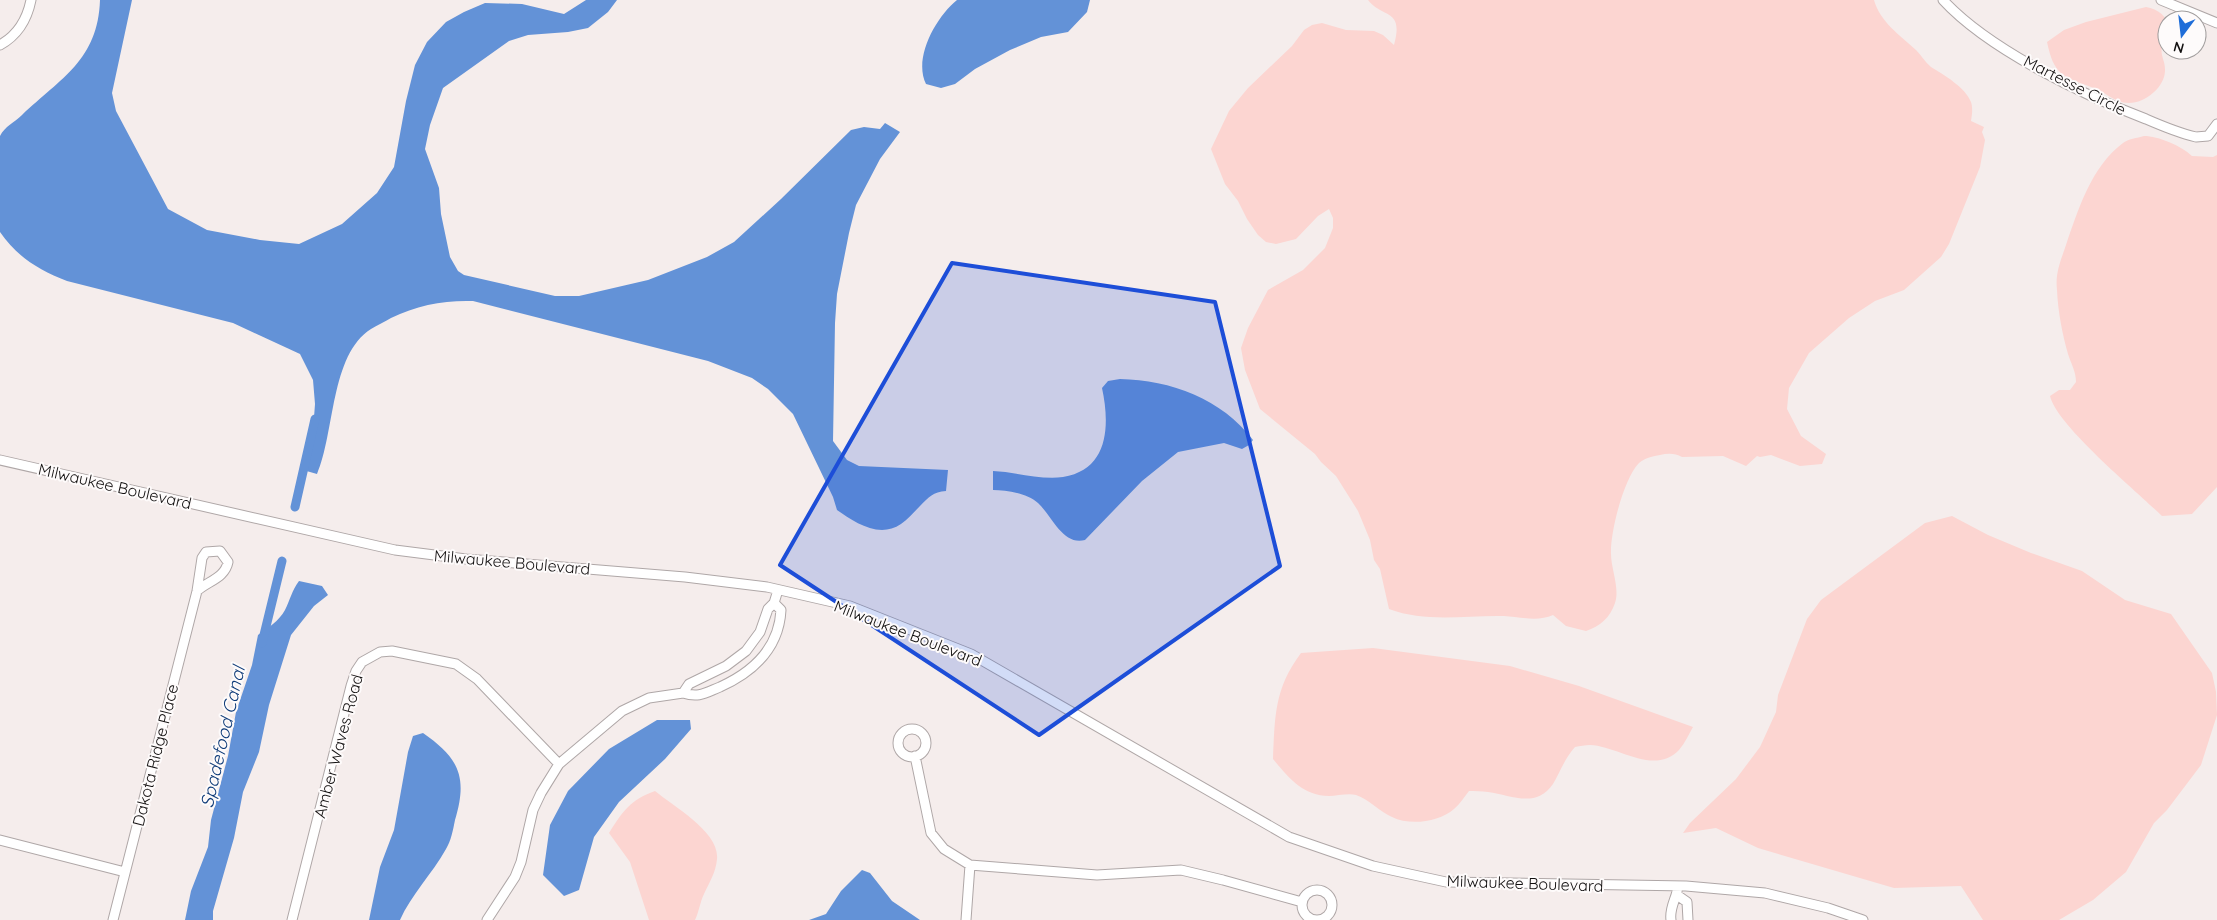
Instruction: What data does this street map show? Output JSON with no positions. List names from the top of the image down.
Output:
{
  "streets": {
    "street": [
      "Martesse Circle",
      "Milwaukee Boulevard",
      "Amber Waves Road",
      "Dakota Ridge Place"
    ]
  },
  "water": ["Spadefood Canal"],
  "north": "bottom"
}
